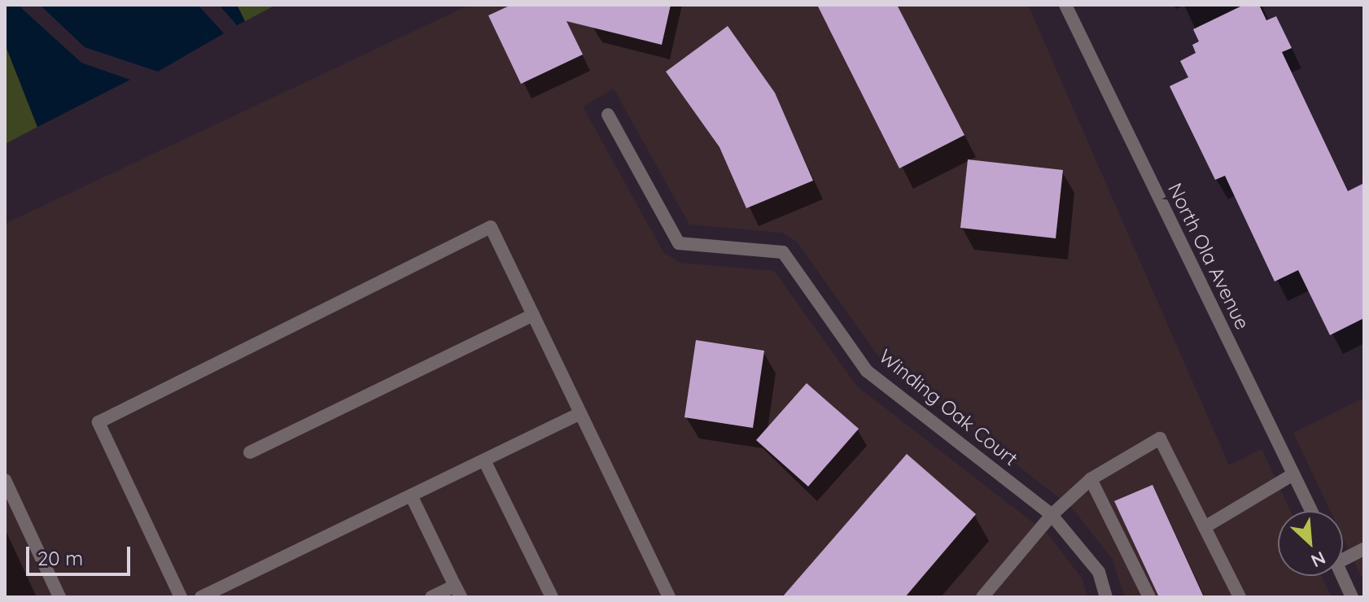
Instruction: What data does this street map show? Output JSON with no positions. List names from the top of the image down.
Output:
{
  "streets": {
    "street": ["North Ola Avenue", "Winding Oak Court"]
  },
  "scale_bar": "20 m",
  "north": "bottom right"
}
